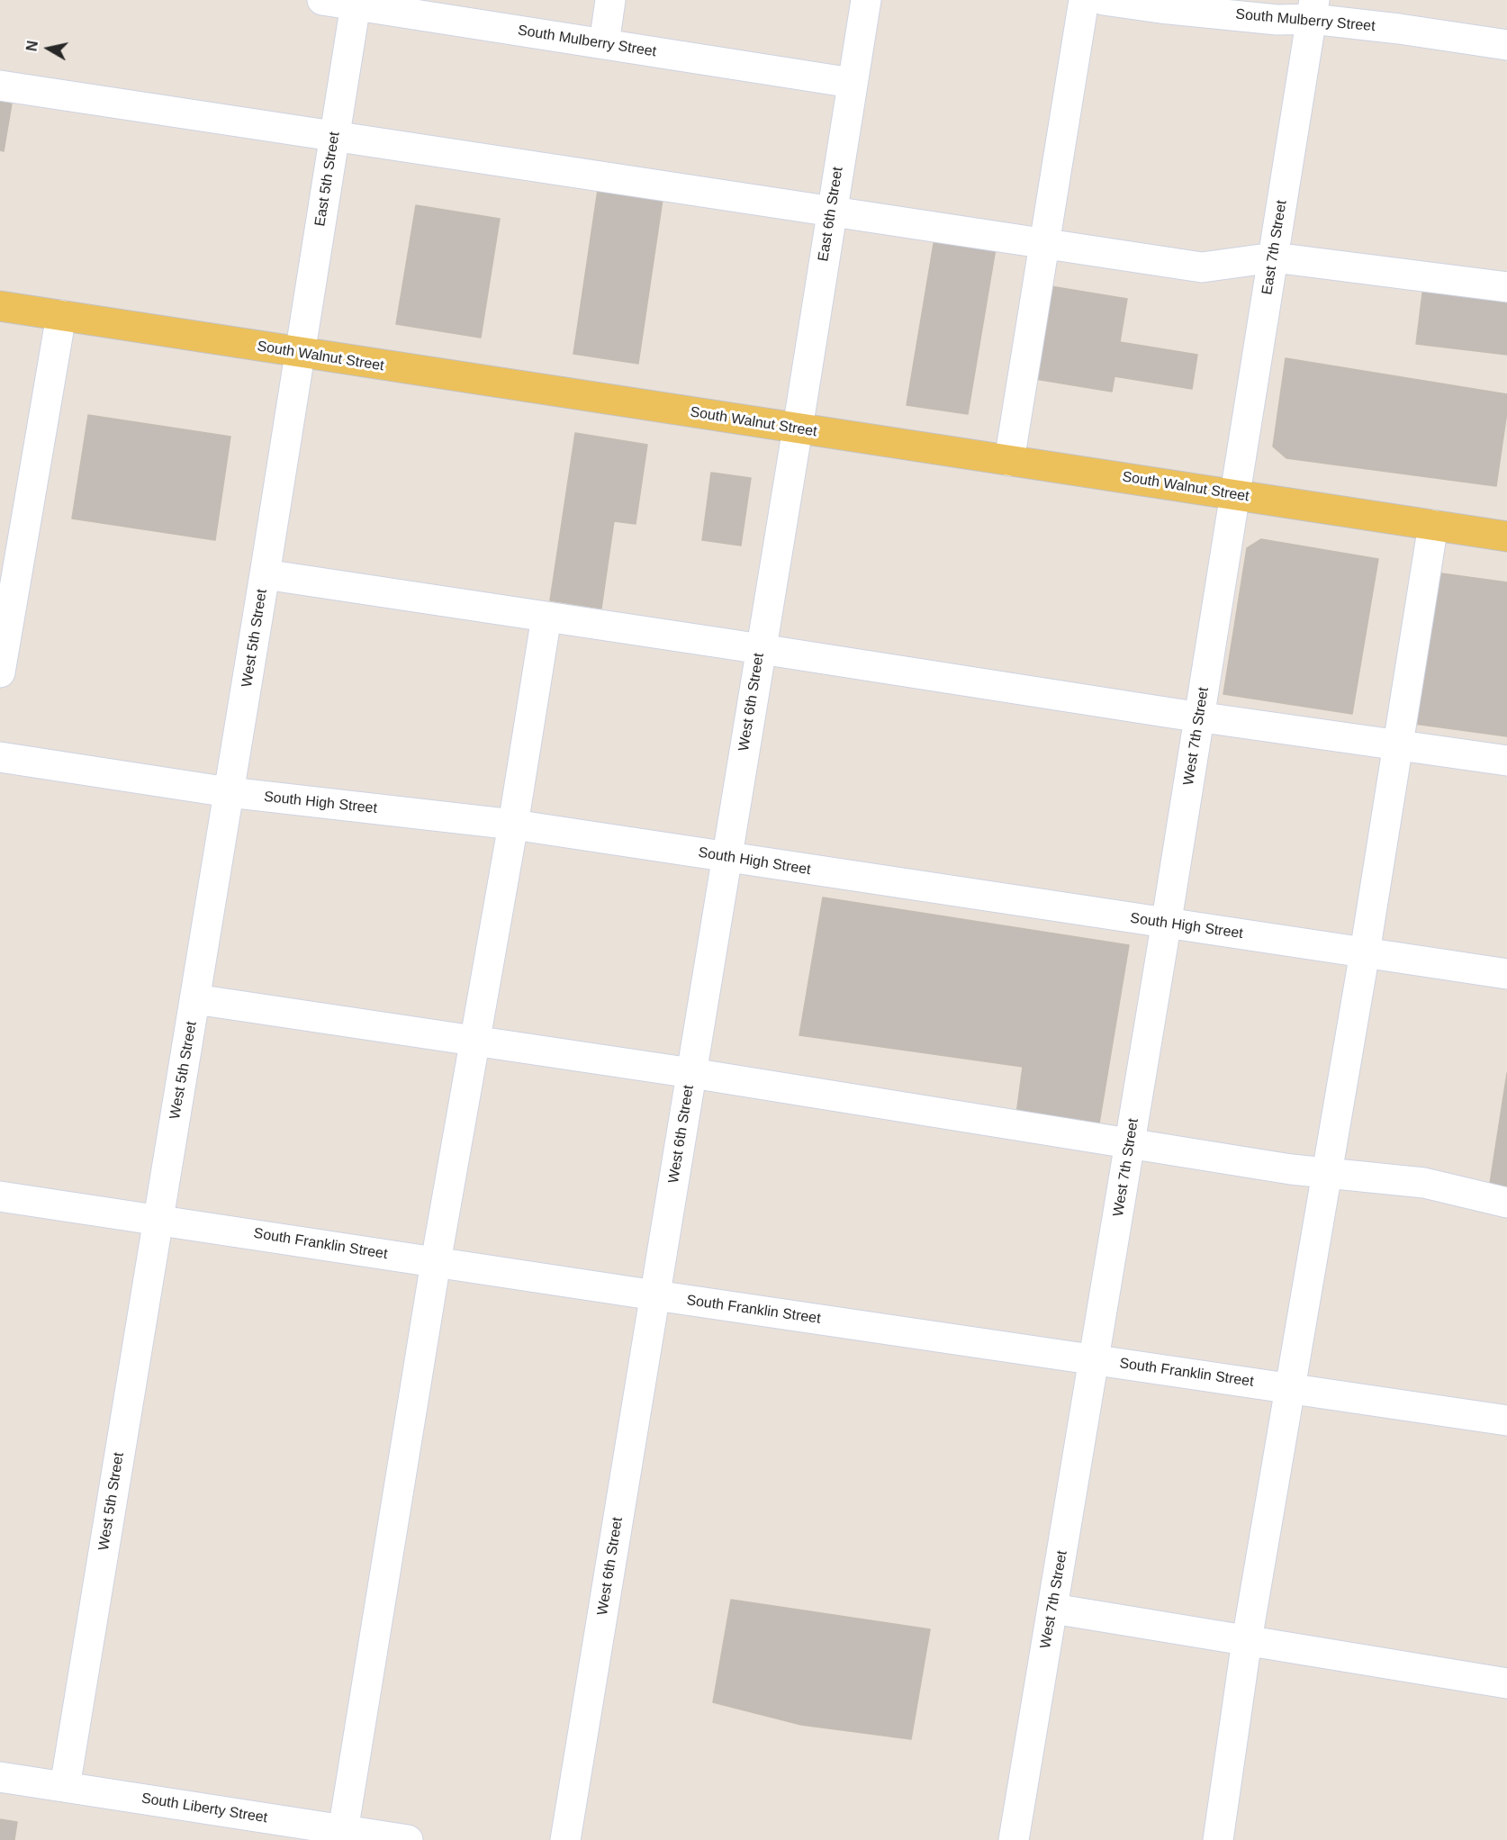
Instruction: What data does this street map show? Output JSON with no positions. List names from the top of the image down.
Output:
{
  "streets": {
    "main road": ["South Walnut Street"],
    "street": [
      "South Mulberry Street",
      "East 5th Street",
      "East 6th Street",
      "East 7th Street",
      "West 5th Street",
      "West 6th Street",
      "West 7th Street",
      "South High Street",
      "South Franklin Street",
      "South Liberty Street"
    ]
  },
  "crossings": [
    ["South Mulberry Street", "East 5th Street"],
    ["South Mulberry Street", "East 6th Street"],
    ["South Mulberry Street", "East 7th Street"],
    ["East 5th Street", "South Walnut Street"],
    ["East 5th Street", "West 5th Street"],
    ["East 6th Street", "South Walnut Street"],
    ["East 6th Street", "West 6th Street"],
    ["East 7th Street", "South Walnut Street"],
    ["East 7th Street", "West 7th Street"],
    ["South Walnut Street", "West 5th Street"],
    ["South Walnut Street", "West 6th Street"],
    ["South Walnut Street", "West 7th Street"],
    ["West 5th Street", "South High Street"],
    ["West 5th Street", "South Franklin Street"],
    ["West 5th Street", "South Liberty Street"],
    ["West 6th Street", "South High Street"],
    ["West 6th Street", "South Franklin Street"],
    ["West 7th Street", "South High Street"],
    ["West 7th Street", "South Franklin Street"]
  ],
  "north": "left"
}
